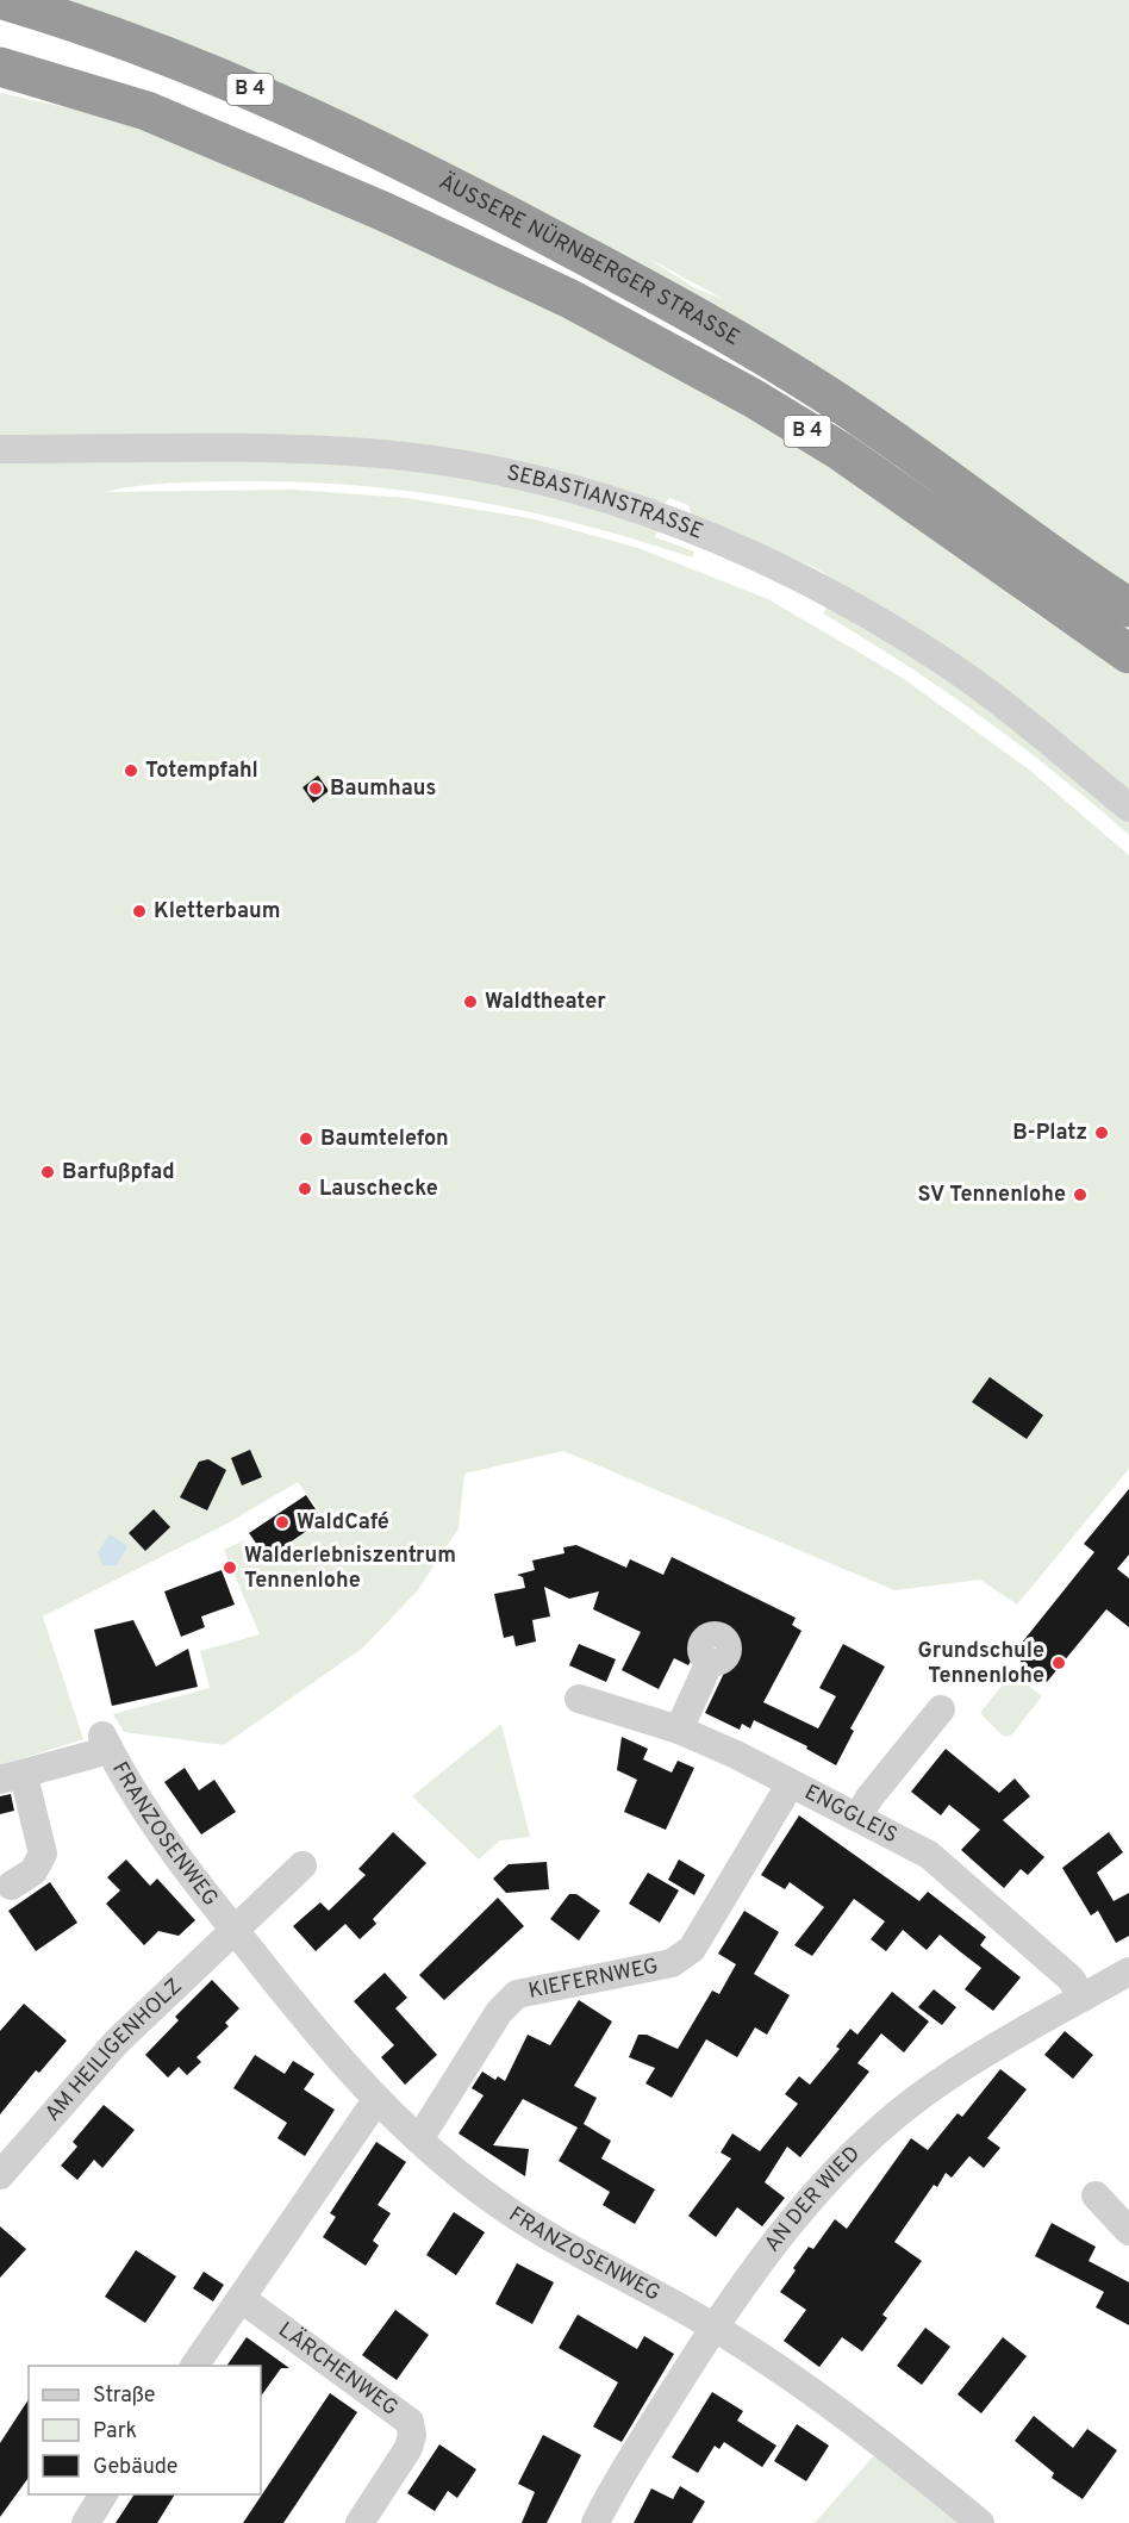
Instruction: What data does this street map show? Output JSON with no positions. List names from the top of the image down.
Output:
{
  "streets": {
    "highway": ["B 4", "ÄUSSERE NÜRNBERGER STRASSE"],
    "street": [
      "SEBASTIANSTRASSE",
      "ENGGLEIS",
      "FRANZOSENWEG",
      "KIEFERNWEG",
      "AM HEILIGENHOLZ",
      "AN DER WIED",
      "LÄRCHENWEG"
    ]
  },
  "crossings": [
    ["ENGGLEIS", "KIEFERNWEG"],
    ["ENGGLEIS", "AN DER WIED"],
    ["FRANZOSENWEG", "KIEFERNWEG"],
    ["FRANZOSENWEG", "AM HEILIGENHOLZ"],
    ["FRANZOSENWEG", "AN DER WIED"]
  ],
  "places": [
    "Totempfahl",
    "Baumhaus",
    "Kletterbaum",
    "Waldtheater",
    "B-Platz",
    "Baumtelefon",
    "Barfußpfad",
    "Lauschecke",
    "SV Tennenlohe",
    "WaldCafé",
    "Walderlebniszentrum Tennenlohe",
    "Grundschule Tennenlohe"
  ],
  "legend": ["Straße", "Park", "Gebäude"]
}
